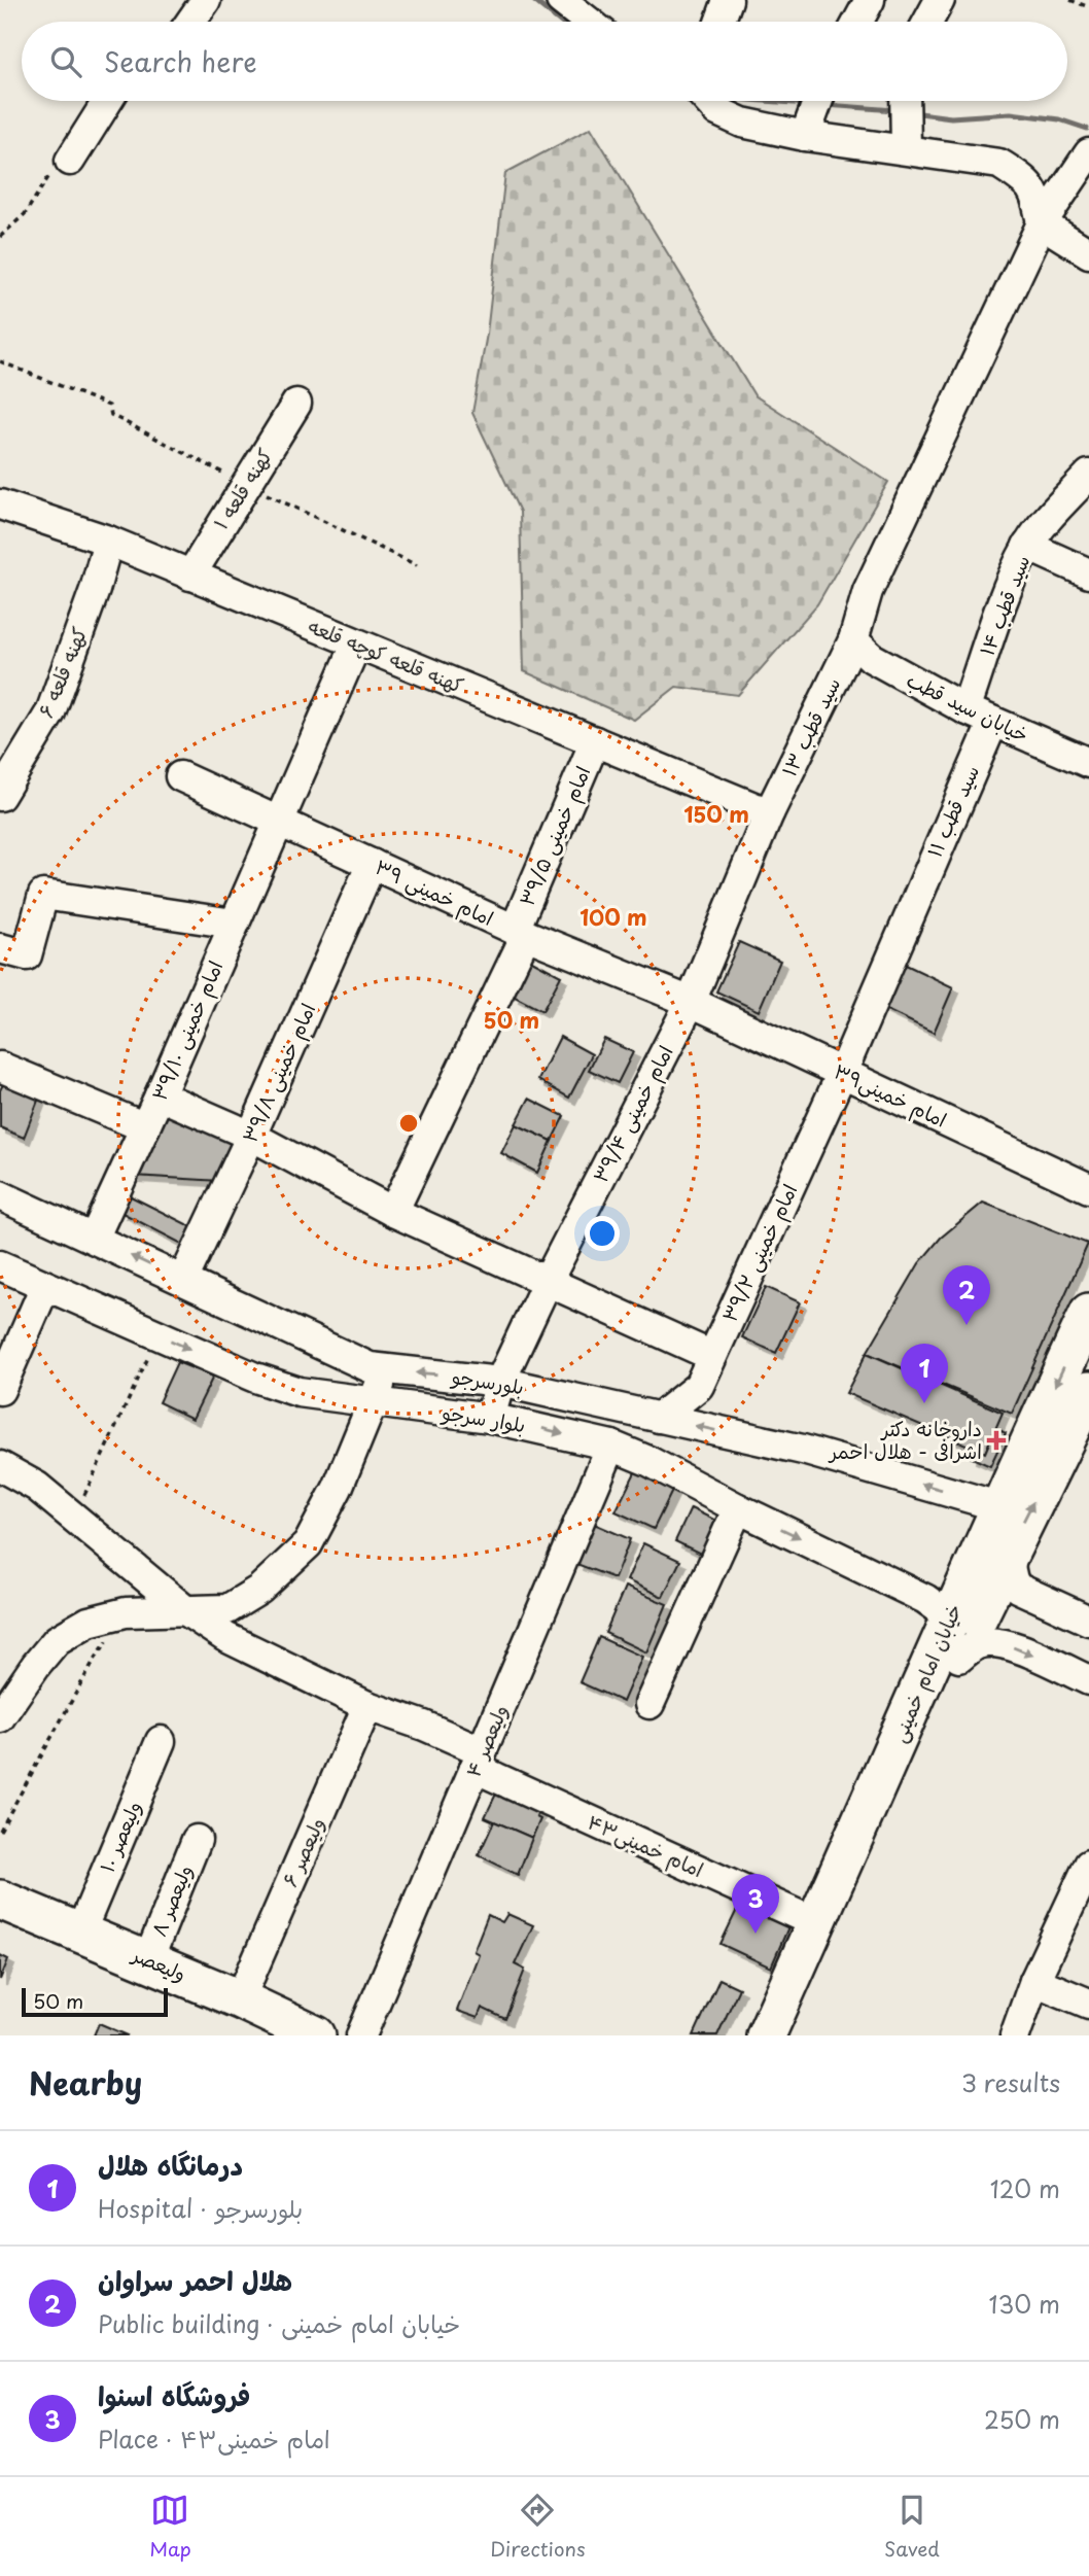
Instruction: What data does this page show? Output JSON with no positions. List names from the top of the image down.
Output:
{
  "streets": {
    "main road": ["خیابان امام خمینی", "ولیعصر"],
    "street": [
      "کهنه قلعه ۱",
      "سید قطب ۱۴",
      "کهنه قلعه کوچه قلعه",
      "کهنه قلعه ۶",
      "خیابان سید قطب",
      "سید قطب ۱۳",
      "سید قطب ۱۱",
      "امام خمینی ۳۹/۵",
      "امام خمینی ۳۹",
      "امام خمینی ۳۹/۱۰",
      "امام خمینی ۳۹/۸",
      "امام خمینی۳۹",
      "امام خمینی ۳۹/۴",
      "امام خمینی ۳۹/۲",
      "بلورسرجو",
      "بلوار سرجو",
      "ولیعصر ۴",
      "ولیعصر ۱۰",
      "امام خمینی۴۳",
      "ولیعصر ۶",
      "ولیعصر ۸"
    ]
  },
  "crossings": [
    ["کهنه قلعه ۱", "کهنه قلعه کوچه قلعه"],
    ["سید قطب ۱۴", "خیابان سید قطب"],
    ["کهنه قلعه کوچه قلعه", "کهنه قلعه ۶"],
    ["کهنه قلعه کوچه قلعه", "سید قطب ۱۳"],
    ["کهنه قلعه کوچه قلعه", "امام خمینی ۳۹/۵"],
    ["کهنه قلعه کوچه قلعه", "امام خمینی ۳۹/۱۰"],
    ["خیابان سید قطب", "سید قطب ۱۳"],
    ["خیابان سید قطب", "سید قطب ۱۱"],
    ["سید قطب ۱۳", "امام خمینی ۳۹"],
    ["سید قطب ۱۳", "امام خمینی۳۹"],
    ["سید قطب ۱۳", "امام خمینی ۳۹/۴"],
    ["سید قطب ۱۱", "امام خمینی۳۹"],
    ["سید قطب ۱۱", "امام خمینی ۳۹/۲"],
    ["امام خمینی ۳۹/۵", "امام خمینی ۳۹"],
    ["امام خمینی ۳۹", "امام خمینی ۳۹/۱۰"],
    ["امام خمینی ۳۹", "امام خمینی ۳۹/۸"],
    ["امام خمینی ۳۹", "امام خمینی۳۹"],
    ["امام خمینی ۳۹", "امام خمینی ۳۹/۴"],
    ["امام خمینی ۳۹/۱۰", "بلورسرجو"],
    ["امام خمینی ۳۹/۸", "بلورسرجو"],
    ["امام خمینی۳۹", "امام خمینی ۳۹/۴"],
    ["امام خمینی۳۹", "امام خمینی ۳۹/۲"],
    ["امام خمینی ۳۹/۴", "بلورسرجو"],
    ["امام خمینی ۳۹/۴", "بلوار سرجو"],
    ["امام خمینی ۳۹/۲", "بلورسرجو"],
    ["بلورسرجو", "خیابان امام خمینی"],
    ["بلوار سرجو", "خیابان امام خمینی"],
    ["بلوار سرجو", "ولیعصر ۴"],
    ["خیابان امام خمینی", "امام خمینی۴۳"],
    ["ولیعصر ۴", "امام خمینی۴۳"],
    ["ولیعصر ۱۰", "ولیعصر"],
    ["امام خمینی۴۳", "ولیعصر ۶"],
    ["ولیعصر ۶", "ولیعصر"],
    ["ولیعصر ۸", "ولیعصر"]
  ],
  "places": {
    "health": ["داروخانه دکتر اشرافی - هلال احمر"]
  },
  "scale_bar": "50 m",
  "page": {
    "search": "Search here",
    "pins": ["2", "1", "3"],
    "scale": "50 m",
    "heading": ["Nearby", "3 results"],
    "list": [
      {
        "mark": "1",
        "name": "درمانگاه هلال",
        "note": "Hospital · بلورسرجو",
        "value": "120 m"
      },
      {
        "mark": "2",
        "name": "هلال احمر سراوان",
        "note": "Public building · خیابان امام خمینی",
        "value": "130 m"
      },
      {
        "mark": "3",
        "name": "فروشگاه اسنوا",
        "note": "Place · امام خمینی۴۳",
        "value": "250 m"
      }
    ],
    "nav": ["Map", "Directions", "Saved"]
  },
  "rings": ["150 m", "100 m", "50 m"]
}
